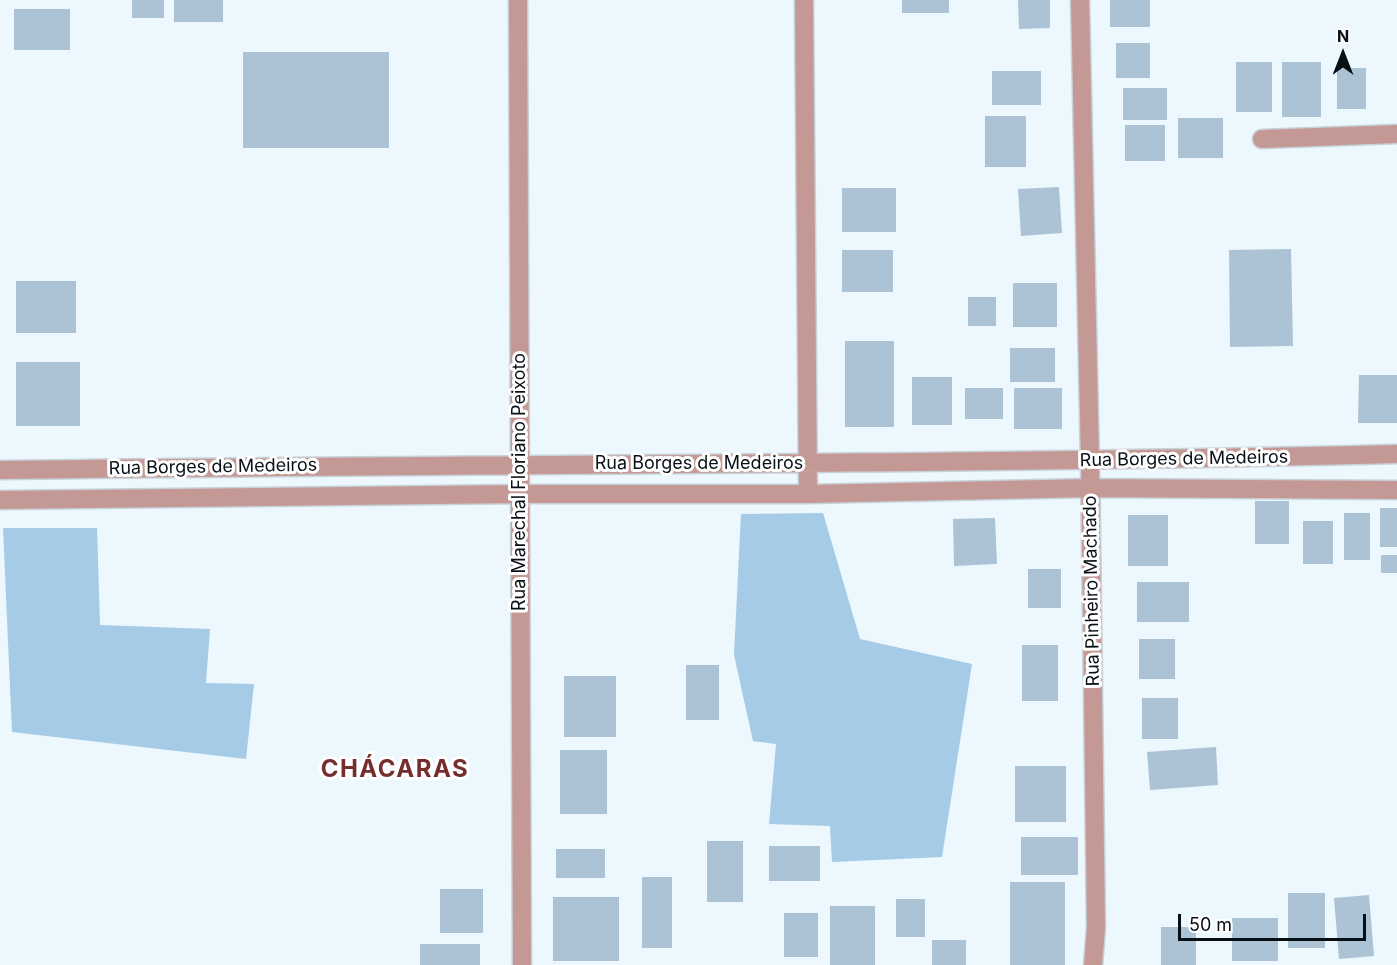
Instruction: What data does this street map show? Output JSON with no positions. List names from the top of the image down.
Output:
{
  "streets": {
    "street": ["Rua Borges de Medeiros", "Rua Marechal Floriano Peixoto", "Rua Pinheiro Machado"]
  },
  "crossings": [
    ["Rua Borges de Medeiros", "Rua Marechal Floriano Peixoto"],
    ["Rua Borges de Medeiros", "Rua Pinheiro Machado"]
  ],
  "districts": ["CHÁCARAS"],
  "scale_bar": "50 m",
  "north": "top"
}
